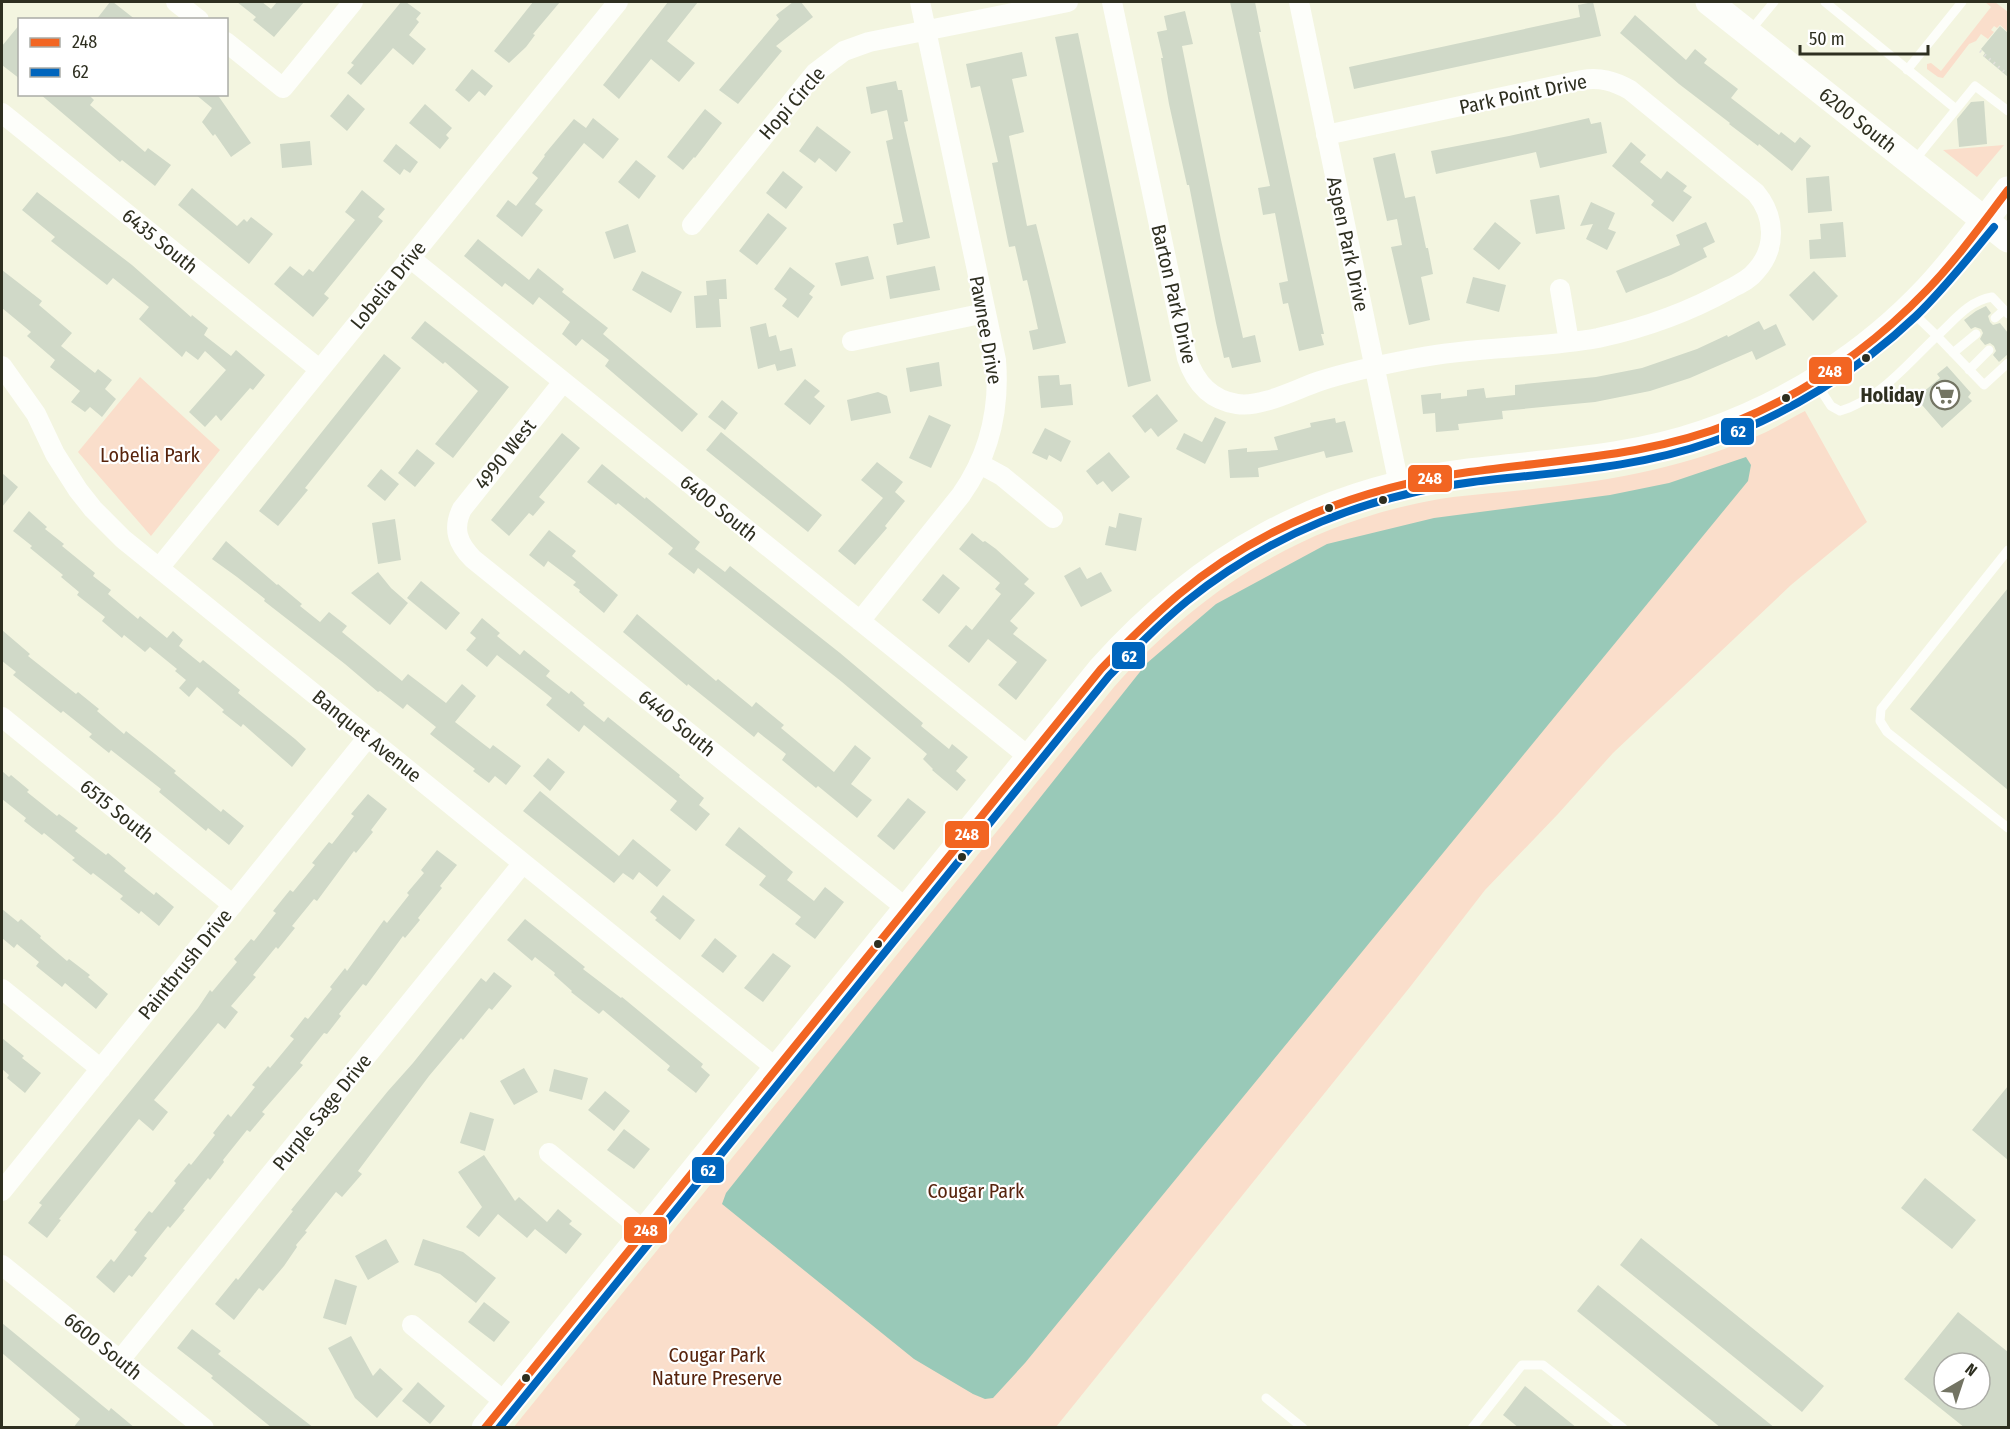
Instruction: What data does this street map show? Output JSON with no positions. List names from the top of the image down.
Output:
{
  "streets": {
    "main road": ["6200 South"],
    "street": [
      "Park Point Drive",
      "Hopi Circle",
      "6435 South",
      "Aspen Park Drive",
      "Lobelia Drive",
      "Barton Park Drive",
      "Pawnee Drive",
      "4990 West",
      "6400 South",
      "6440 South",
      "Banquet Avenue",
      "6515 South",
      "Paintbrush Drive",
      "Purple Sage Drive",
      "6600 South"
    ]
  },
  "crossings": [
    ["Park Point Drive", "Aspen Park Drive"],
    ["Park Point Drive", "Barton Park Drive"],
    ["Hopi Circle", "Pawnee Drive"],
    ["6435 South", "Lobelia Drive"],
    ["Aspen Park Drive", "Barton Park Drive"],
    ["Lobelia Drive", "6400 South"],
    ["Lobelia Drive", "Banquet Avenue"],
    ["Pawnee Drive", "6400 South"],
    ["4990 West", "6400 South"],
    ["4990 West", "6440 South"],
    ["Banquet Avenue", "Paintbrush Drive"],
    ["Banquet Avenue", "Purple Sage Drive"],
    ["6515 South", "Paintbrush Drive"],
    ["Purple Sage Drive", "6600 South"]
  ],
  "parks": ["Lobelia Park", "Cougar Park", "Cougar Park Nature Preserve"],
  "places": {
    "supermarket": ["Holiday"]
  },
  "lines": ["transit line 248", "transit line 62"],
  "legend": ["248", "62"],
  "scale_bar": "50 m",
  "north": "top right"
}
